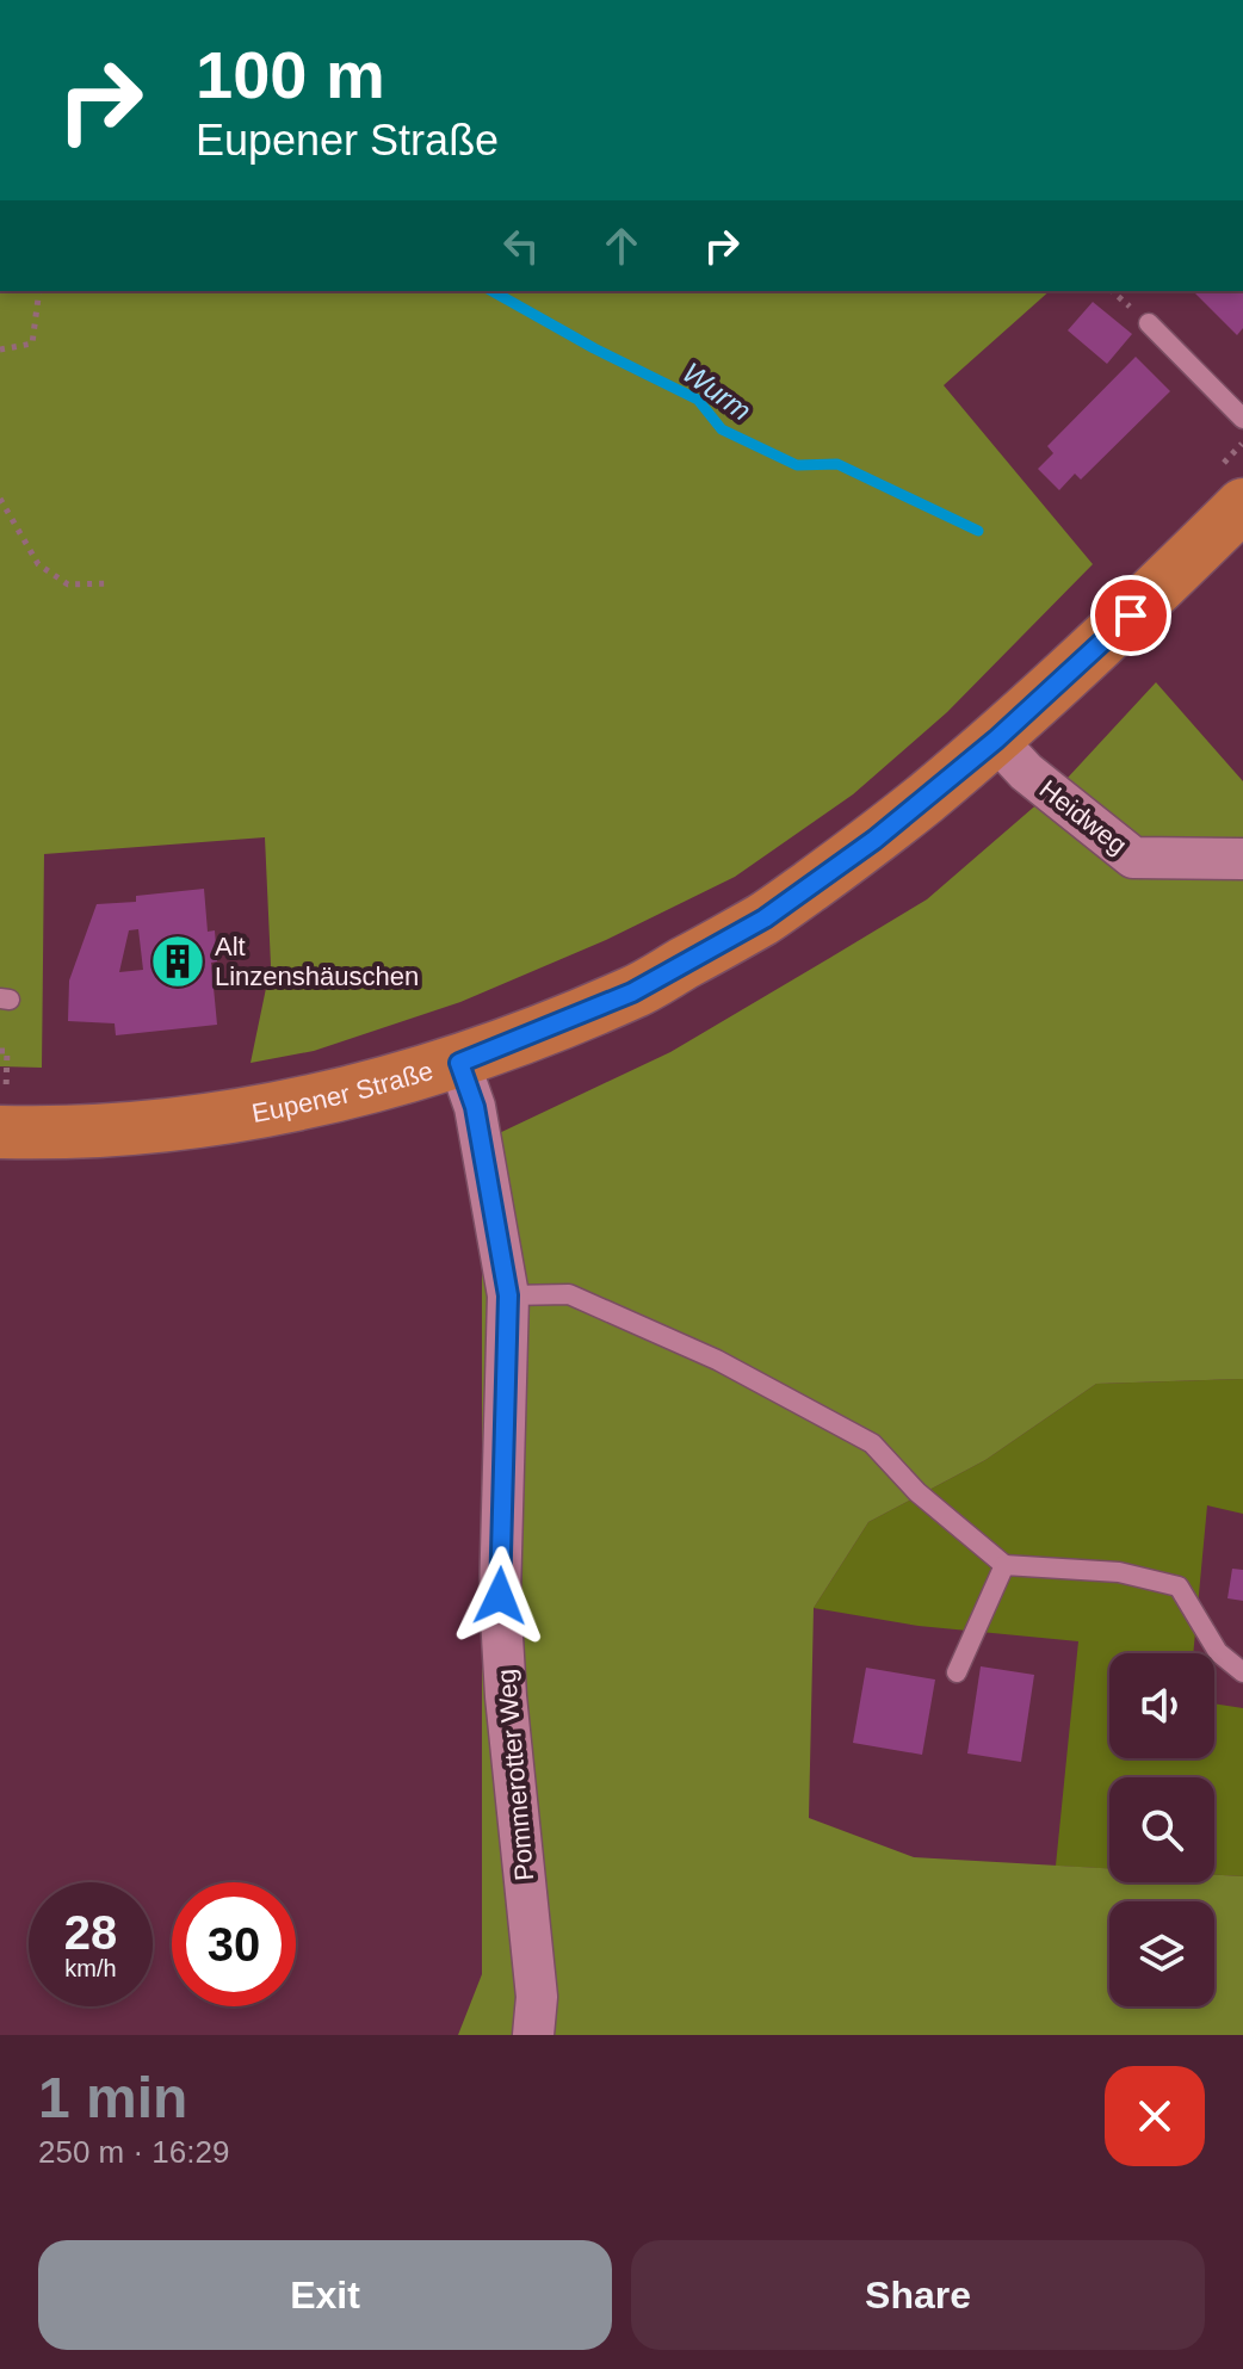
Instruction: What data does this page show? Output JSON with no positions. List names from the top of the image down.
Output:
{
  "streets": {
    "main road": ["Eupener Straße"],
    "street": ["Heidweg", "Pommerotter Weg"]
  },
  "crossings": [
    ["Heidweg", "Eupener Straße"],
    ["Eupener Straße", "Pommerotter Weg"]
  ],
  "water": ["Wurm"],
  "places": {
    "building": ["Alt Linzenshäuschen"]
  },
  "page": {
    "turn": ["100 m", "Eupener Straße"],
    "speed": "28 km/h",
    "limit": "30",
    "heading": ["1 min", "250 m · 16:29"],
    "buttons": ["Exit", "Share"]
  }
}
